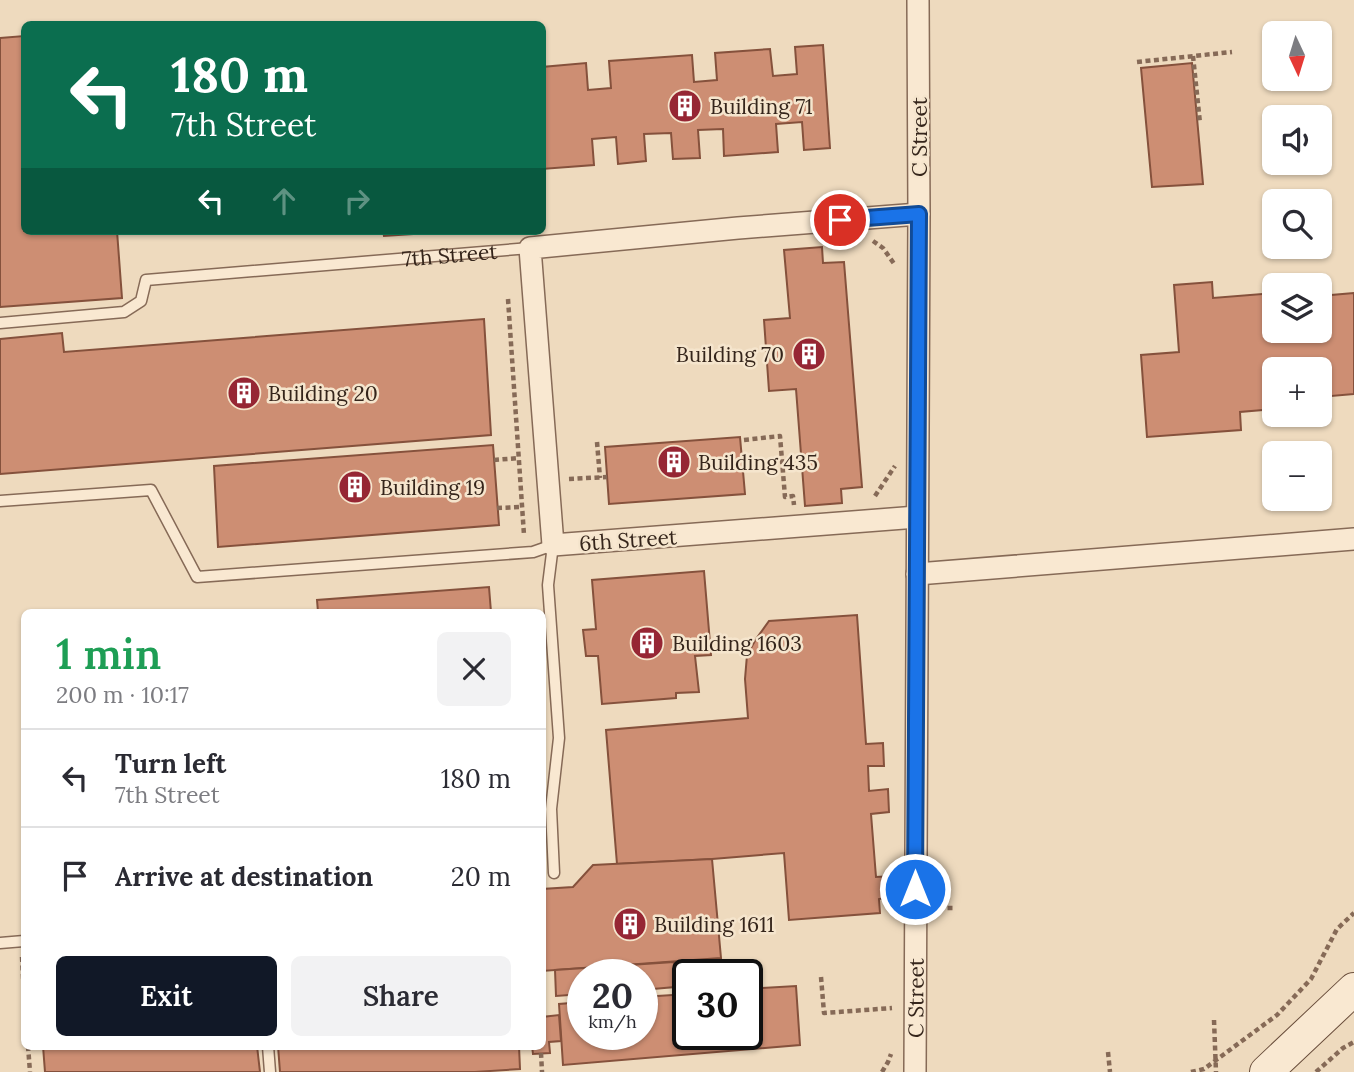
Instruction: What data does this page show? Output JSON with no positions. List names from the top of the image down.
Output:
{
  "streets": {
    "street": ["C Street", "7th Street", "6th Street"]
  },
  "crossings": [
    ["C Street", "7th Street"],
    ["C Street", "6th Street"],
    ["7th Street", "6th Street"]
  ],
  "places": {
    "building": [
      "Building 71",
      "Building 70",
      "Building 20",
      "Building 435",
      "Building 19",
      "Building 1603",
      "Building 1611"
    ]
  },
  "north": "bottom",
  "page": {
    "map_buttons": ["+", "−"],
    "turn": ["180 m", "7th Street"],
    "heading": ["1 min", "200 m · 10:17"],
    "list": [
      {
        "name": "Turn left",
        "note": "7th Street",
        "value": "180 m"
      },
      {
        "name": "Arrive at destination",
        "value": "20 m"
      }
    ],
    "buttons": ["Exit", "Share"],
    "speed": "20 km/h",
    "limit": "30"
  }
}
